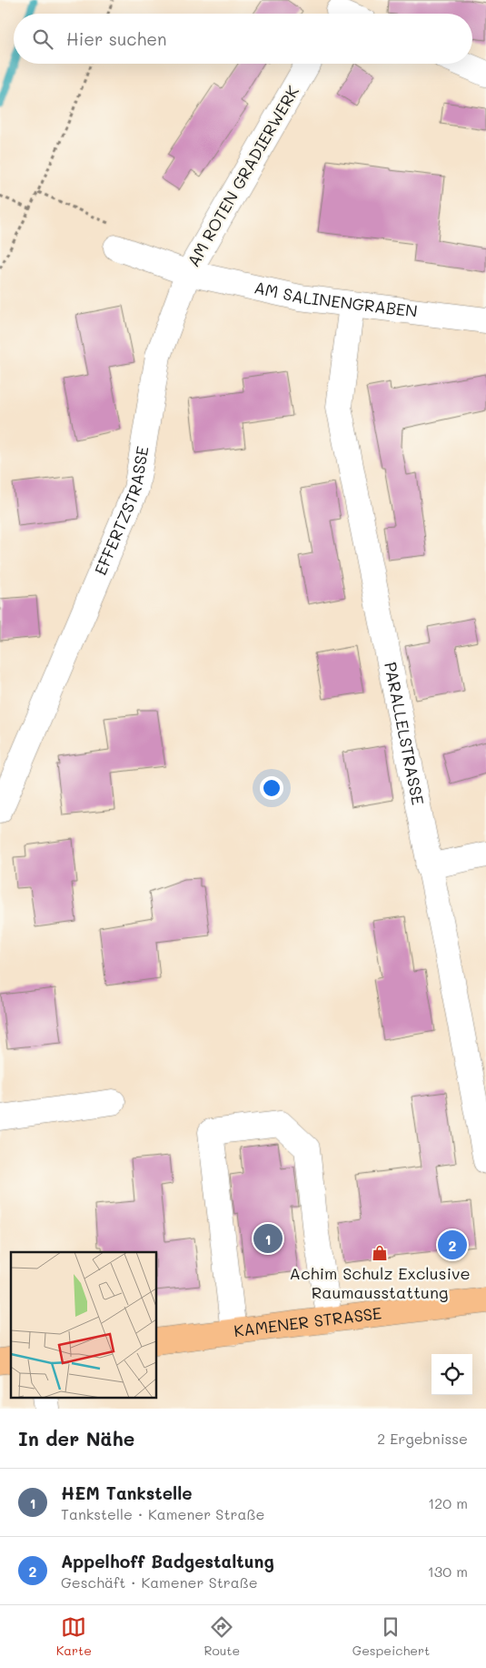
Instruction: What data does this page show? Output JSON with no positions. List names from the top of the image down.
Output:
{
  "streets": {
    "main road": ["KAMENER STRASSE"],
    "street": [
      "AM ROTEN GRADIERWERK",
      "AM SALINENGRABEN",
      "EFFERTZSTRASSE",
      "PARALLELSTRASSE"
    ]
  },
  "crossings": [
    ["AM ROTEN GRADIERWERK", "AM SALINENGRABEN"],
    ["AM ROTEN GRADIERWERK", "EFFERTZSTRASSE"],
    ["AM SALINENGRABEN", "EFFERTZSTRASSE"],
    ["AM SALINENGRABEN", "PARALLELSTRASSE"]
  ],
  "places": {
    "shop": ["Achim Schulz Exclusive Raumausstattung"]
  },
  "page": {
    "search": "Hier suchen",
    "pins": ["1", "2"],
    "heading": ["In der Nähe", "2 Ergebnisse"],
    "list": [
      {
        "mark": "1",
        "name": "HEM Tankstelle",
        "note": "Tankstelle · Kamener Straße",
        "value": "120 m"
      },
      {
        "mark": "2",
        "name": "Appelhoff Badgestaltung",
        "note": "Geschäft · Kamener Straße",
        "value": "130 m"
      }
    ],
    "nav": ["Karte", "Route", "Gespeichert"]
  }
}
